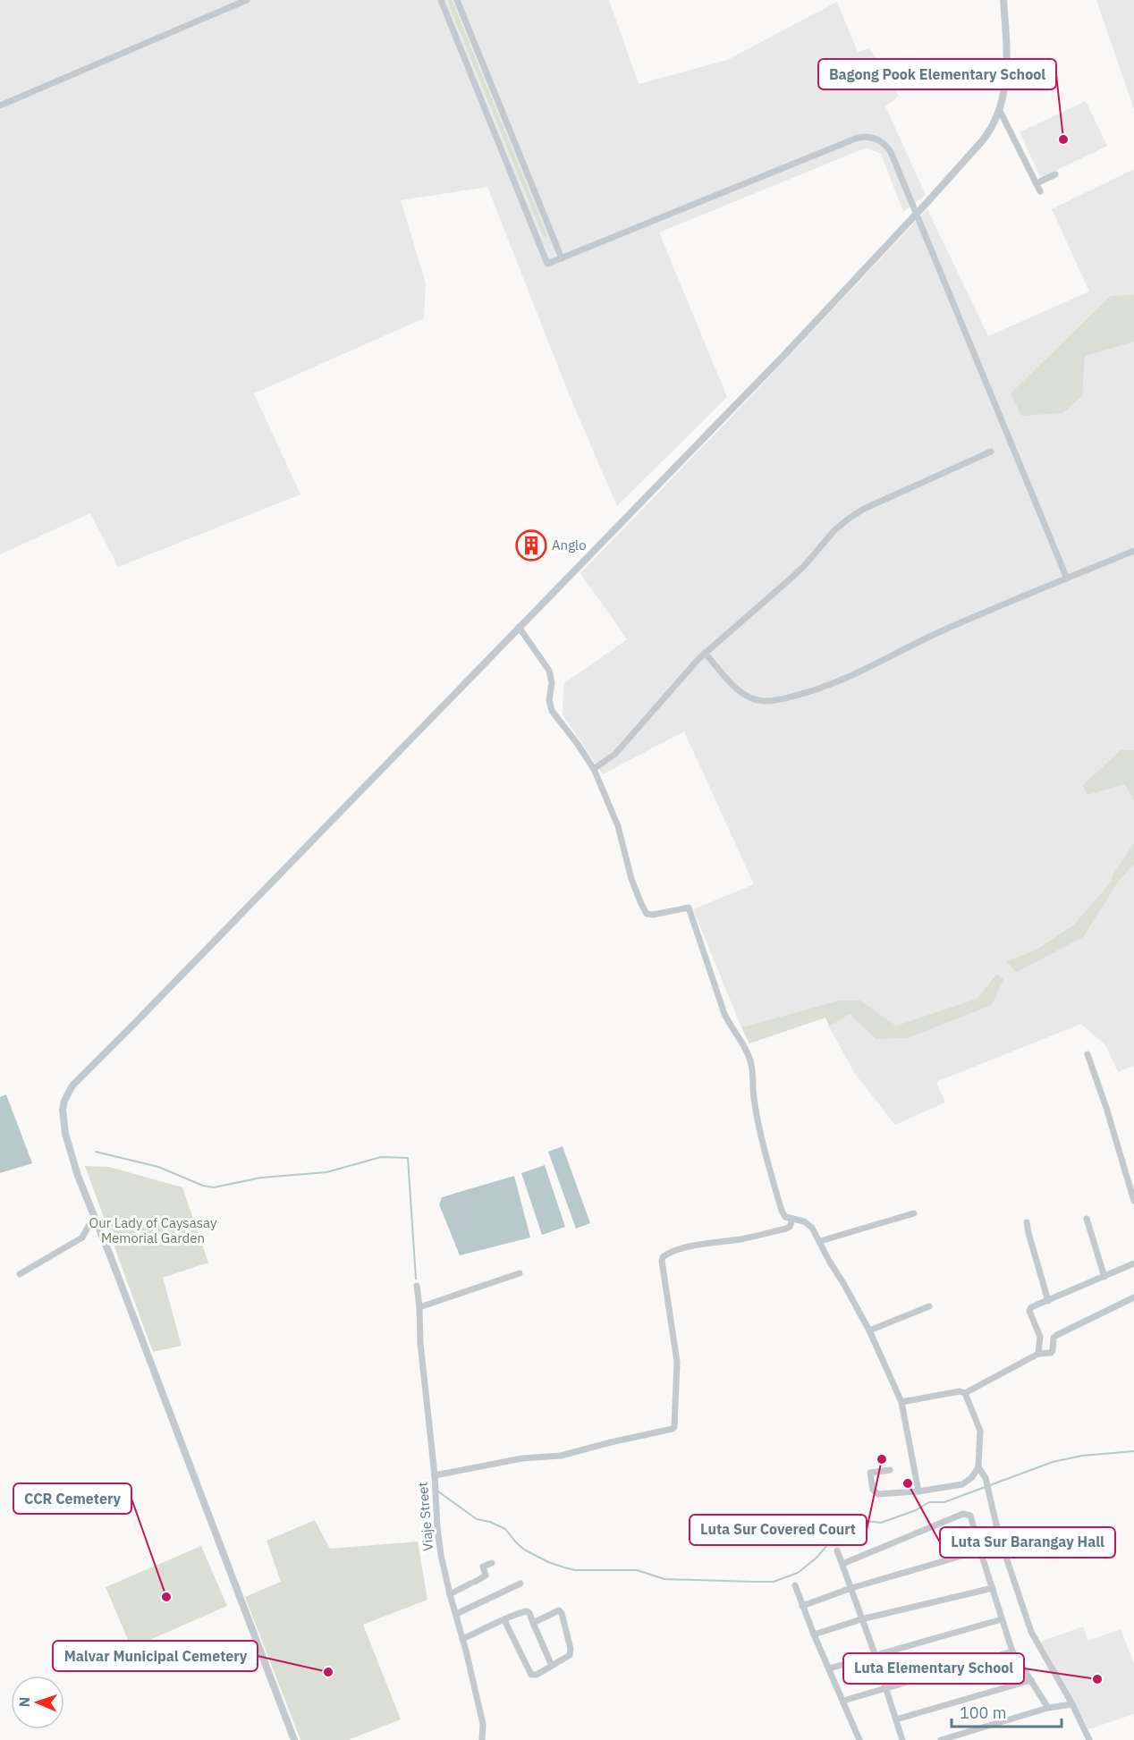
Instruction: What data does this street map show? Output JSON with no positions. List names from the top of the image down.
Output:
{
  "streets": {
    "street": ["Viaje Street"]
  },
  "parks": ["Our Lady of Caysasay Memorial Garden"],
  "places": {
    "other": [
      "Bagong Pook Elementary School",
      "Luta Sur Covered Court",
      "Luta Sur Barangay Hall",
      "CCR Cemetery",
      "Malvar Municipal Cemetery",
      "Luta Elementary School"
    ],
    "building": ["Anglo"]
  },
  "scale_bar": "100 m",
  "north": "left"
}
